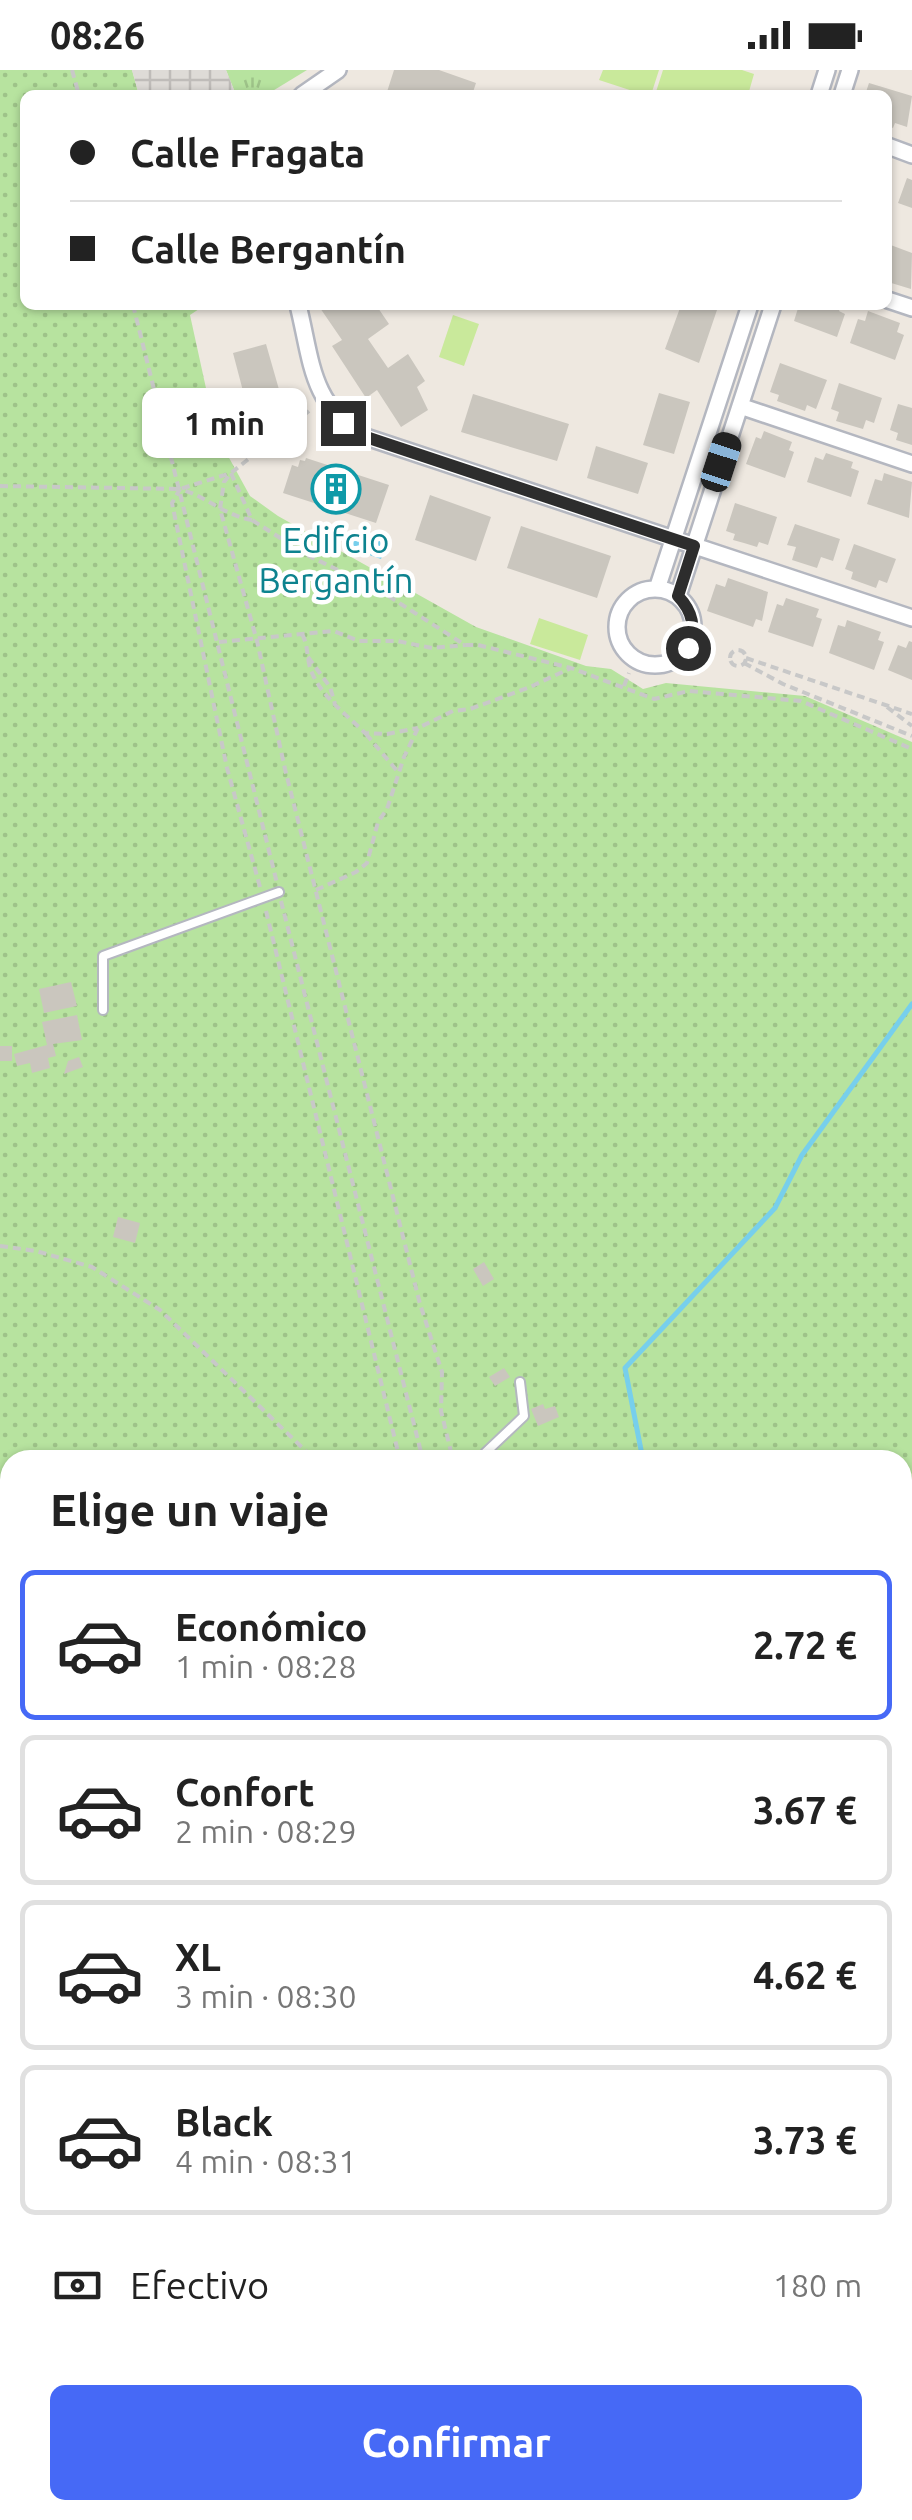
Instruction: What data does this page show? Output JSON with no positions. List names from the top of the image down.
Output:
{
  "places": {
    "building": ["Edifcio Bergantín"]
  },
  "page": {
    "status": "08:26",
    "banner": ["Calle Fragata", "Calle Bergantín"],
    "bubble": "1 min",
    "heading": "Elige un viaje",
    "list": [
      {
        "name": "Económico",
        "note": "1 min · 08:28",
        "value": "2.72 €"
      },
      {
        "name": "Confort",
        "note": "2 min · 08:29",
        "value": "3.67 €"
      },
      {
        "name": "XL",
        "note": "3 min · 08:30",
        "value": "4.62 €"
      },
      {
        "name": "Black",
        "note": "4 min · 08:31",
        "value": "3.73 €"
      }
    ],
    "pay": ["Efectivo", "180 m"],
    "buttons": "Confirmar"
  }
}
